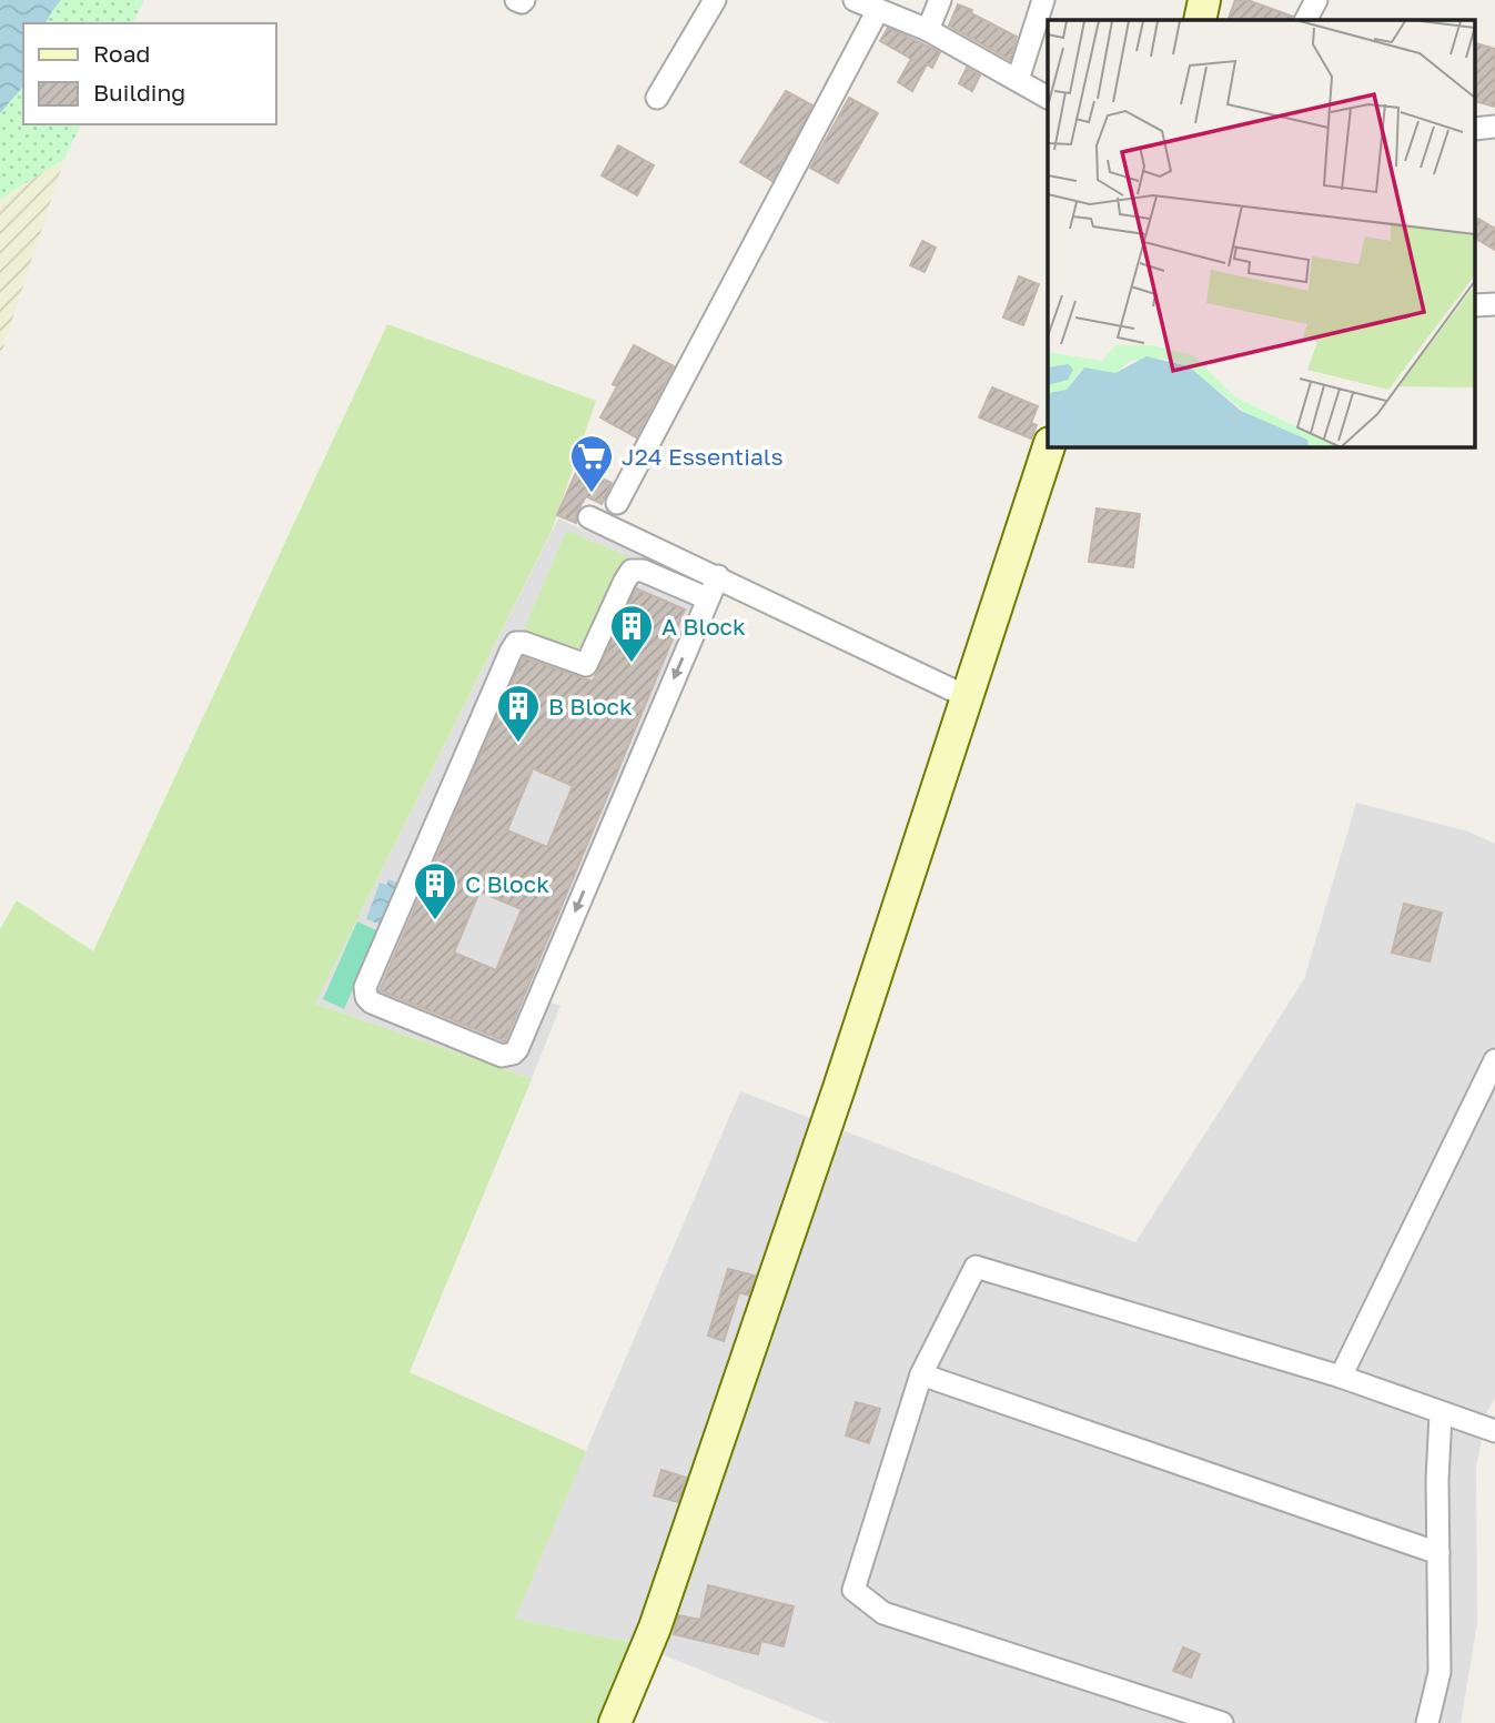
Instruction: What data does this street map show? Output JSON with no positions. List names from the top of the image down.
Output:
{
  "places": {
    "supermarket": ["J24 Essentials"],
    "building": ["A Block", "B Block", "C Block"]
  },
  "legend": ["Road", "Building"]
}
